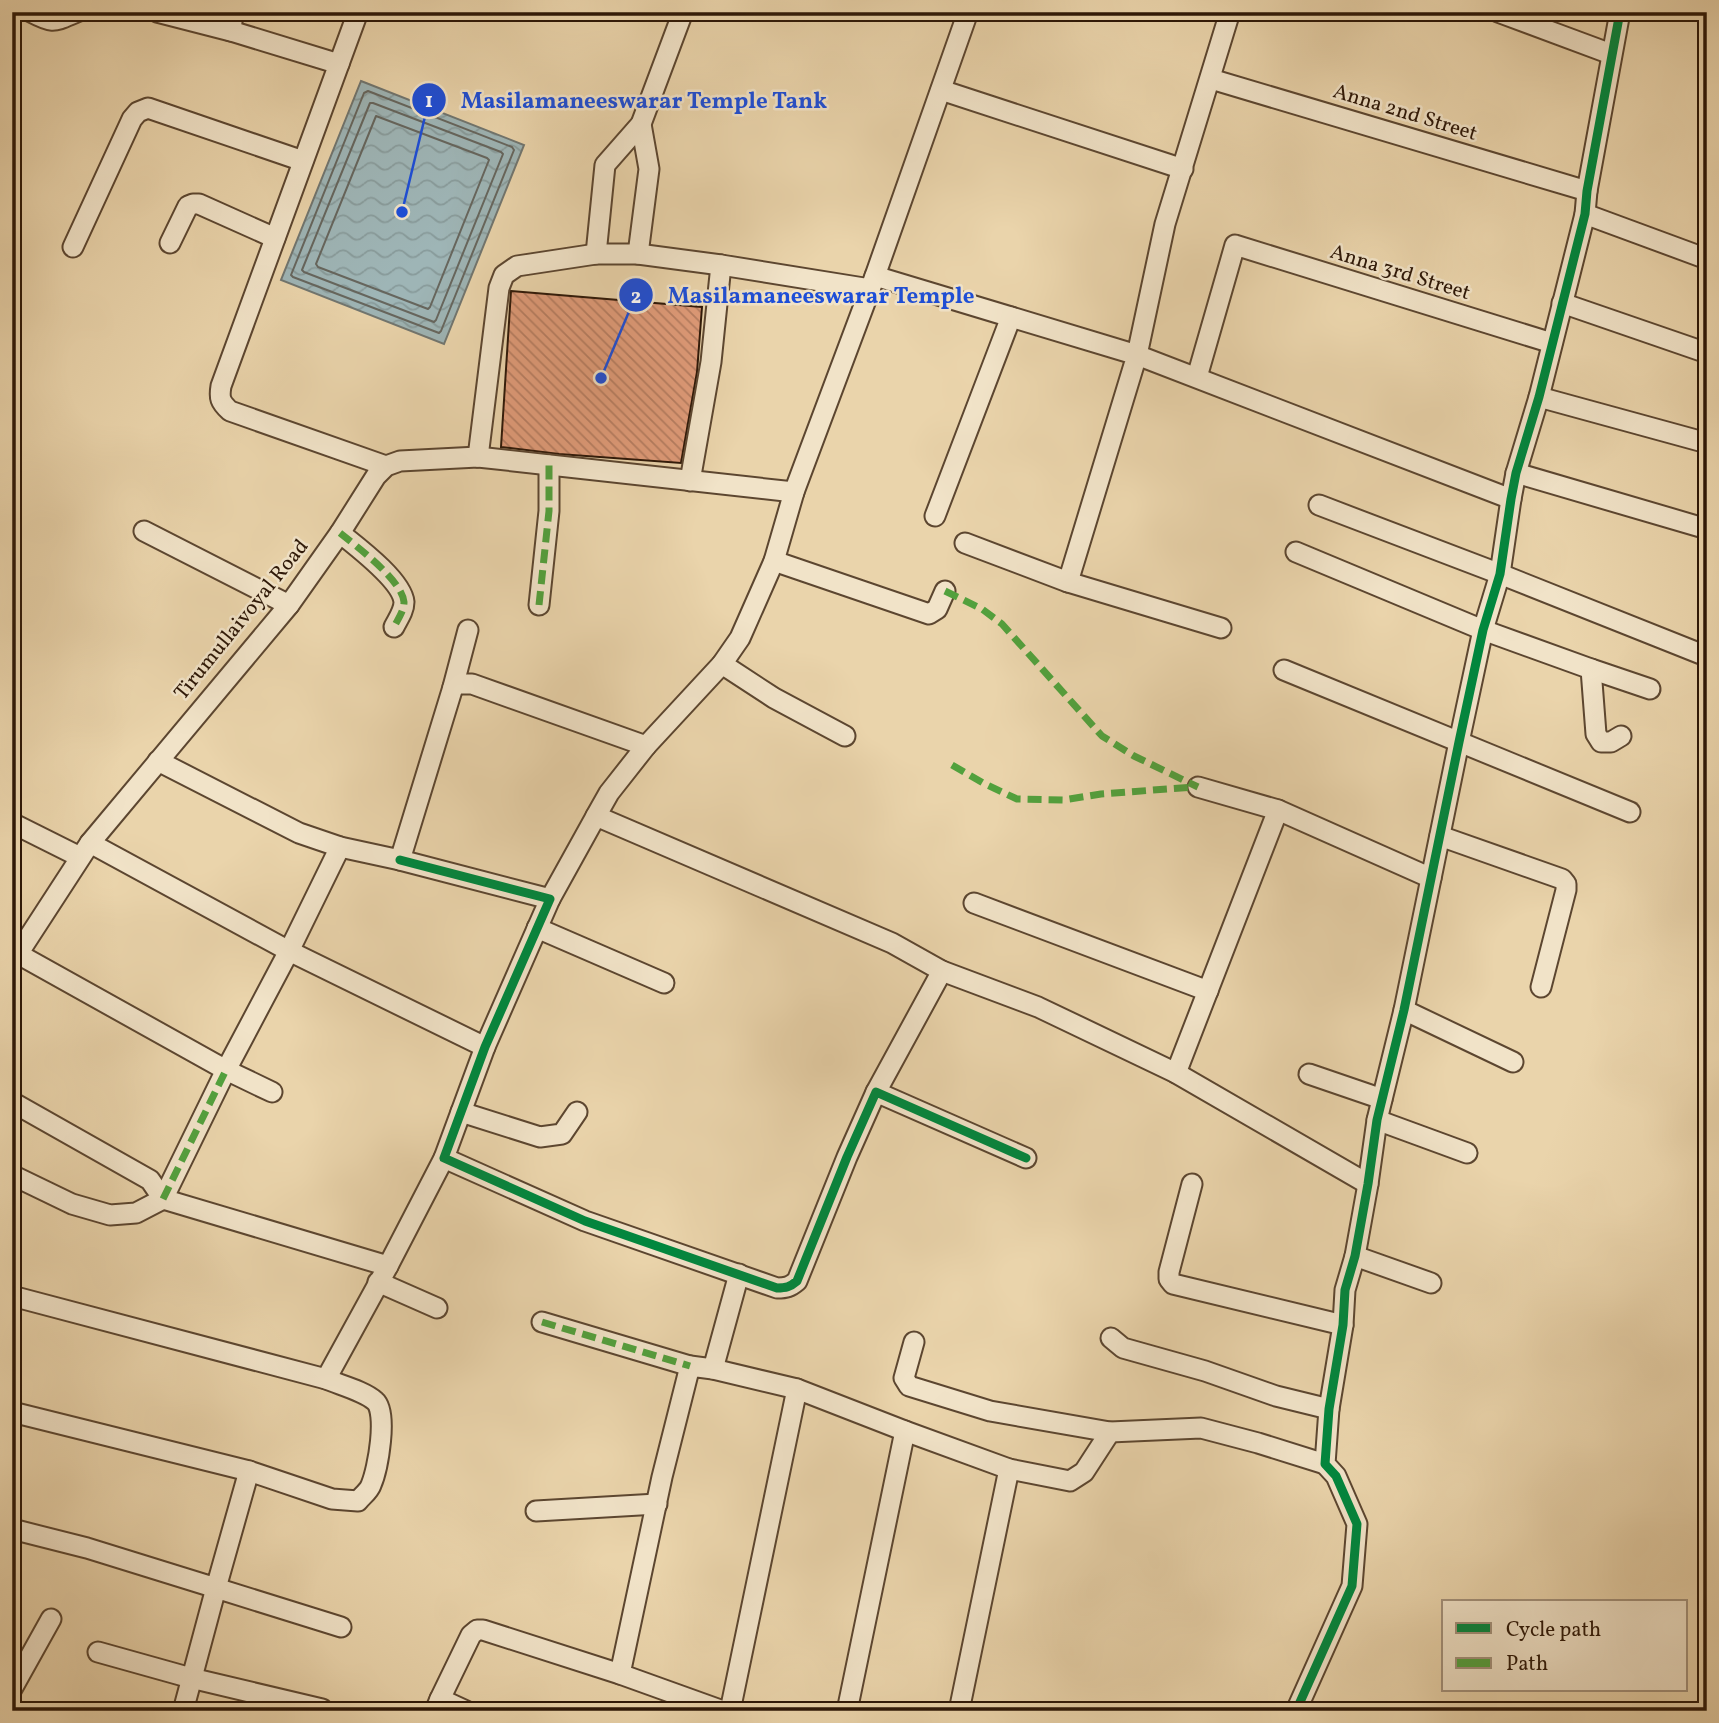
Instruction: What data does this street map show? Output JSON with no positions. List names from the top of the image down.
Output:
{
  "streets": {
    "street": ["Anna 2nd Street", "Anna 3rd Street", "Tirumullaivoyal Road"]
  },
  "places": ["Masilamaneeswarar Temple Tank", "Masilamaneeswarar Temple"],
  "legend": ["Cycle path", "Path"]
}
